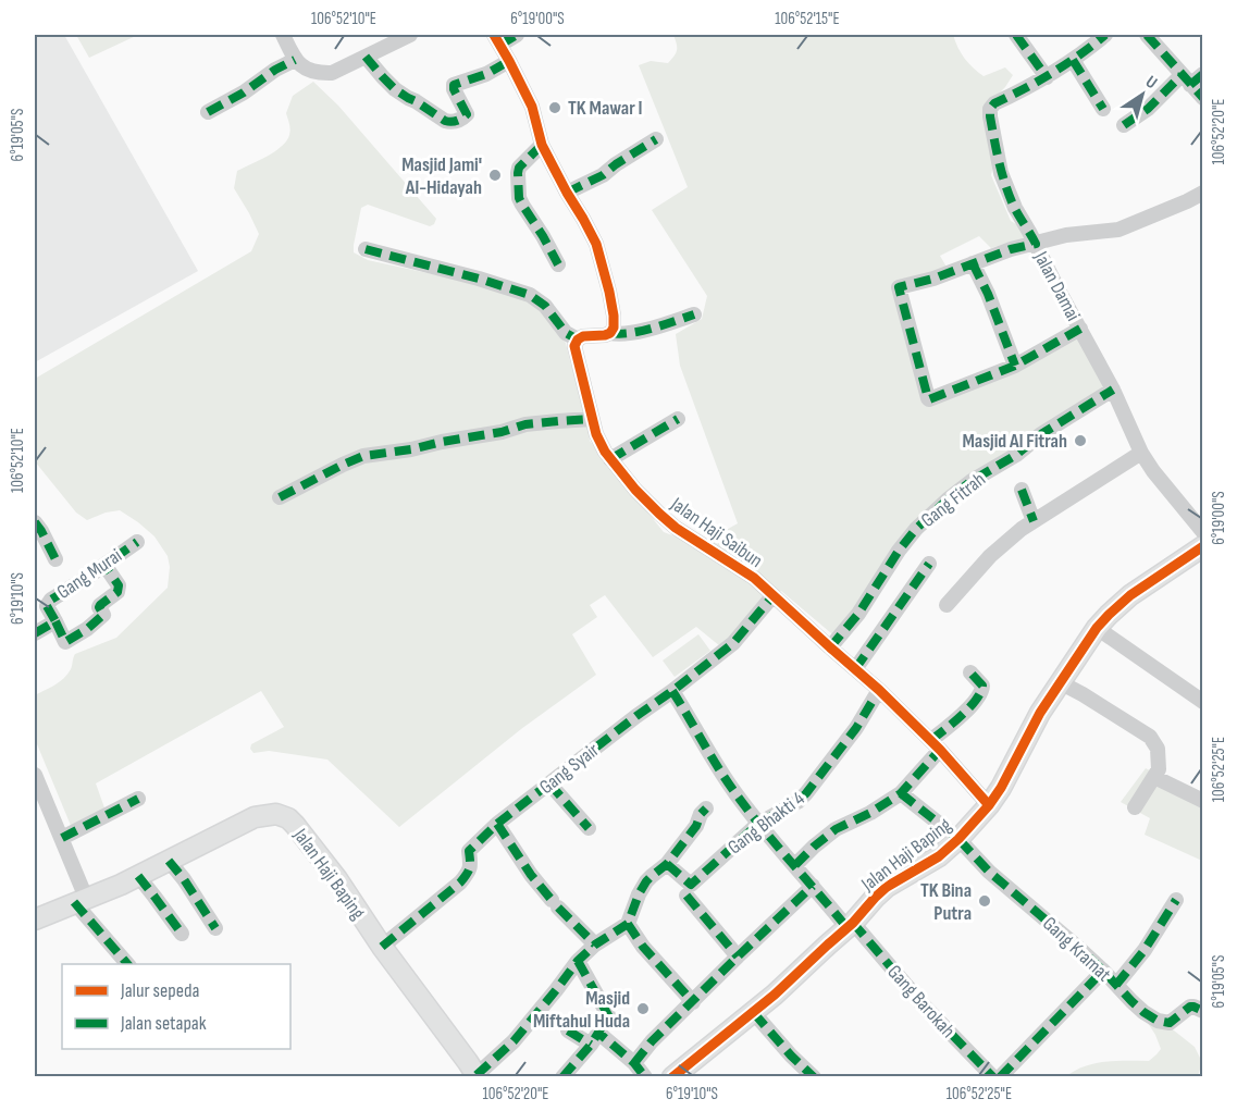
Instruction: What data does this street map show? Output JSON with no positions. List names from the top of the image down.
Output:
{
  "streets": {
    "street": [
      "Jalan Damai",
      "Gang Fitrah",
      "Jalan Haji Saibun",
      "Gang Murai",
      "Gang Syair",
      "Gang Bhakti 4",
      "Jalan Haji Baping",
      "Gang Kramat",
      "Gang Barokah"
    ]
  },
  "crossings": [
    ["Jalan Damai", "Gang Fitrah"],
    ["Gang Fitrah", "Jalan Haji Saibun"],
    ["Jalan Haji Saibun", "Gang Syair"],
    ["Jalan Haji Saibun", "Gang Bhakti 4"],
    ["Jalan Haji Saibun", "Jalan Haji Baping"],
    ["Gang Syair", "Jalan Haji Baping"],
    ["Gang Syair", "Gang Barokah"],
    ["Gang Bhakti 4", "Gang Barokah"],
    ["Jalan Haji Baping", "Gang Kramat"],
    ["Jalan Haji Baping", "Gang Barokah"]
  ],
  "places": [
    "TK Mawar I",
    "Masjid Jami' Al-Hidayah",
    "Masjid Al Fitrah",
    "TK Bina Putra",
    "Masjid Miftahul Huda"
  ],
  "legend": ["Jalur sepeda", "Jalan setapak"],
  "north": "top right",
  "coordinates": [
    "106°52'10\"E",
    "6°19'00\"S",
    "106°52'15\"E",
    "106°52'20\"E",
    "6°19'05\"S",
    "6°19'10\"S",
    "106°52'25\"E"
  ]
}
